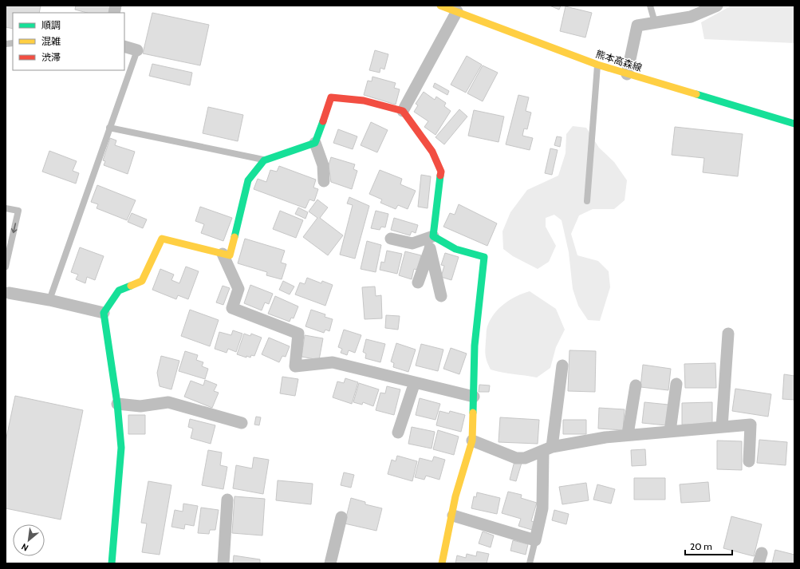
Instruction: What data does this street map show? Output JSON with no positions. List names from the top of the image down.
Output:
{
  "streets": {
    "street": ["熊本高森線"]
  },
  "legend": ["順調", "混雑", "渋滞"],
  "scale_bar": "20 m",
  "north": "bottom left"
}
